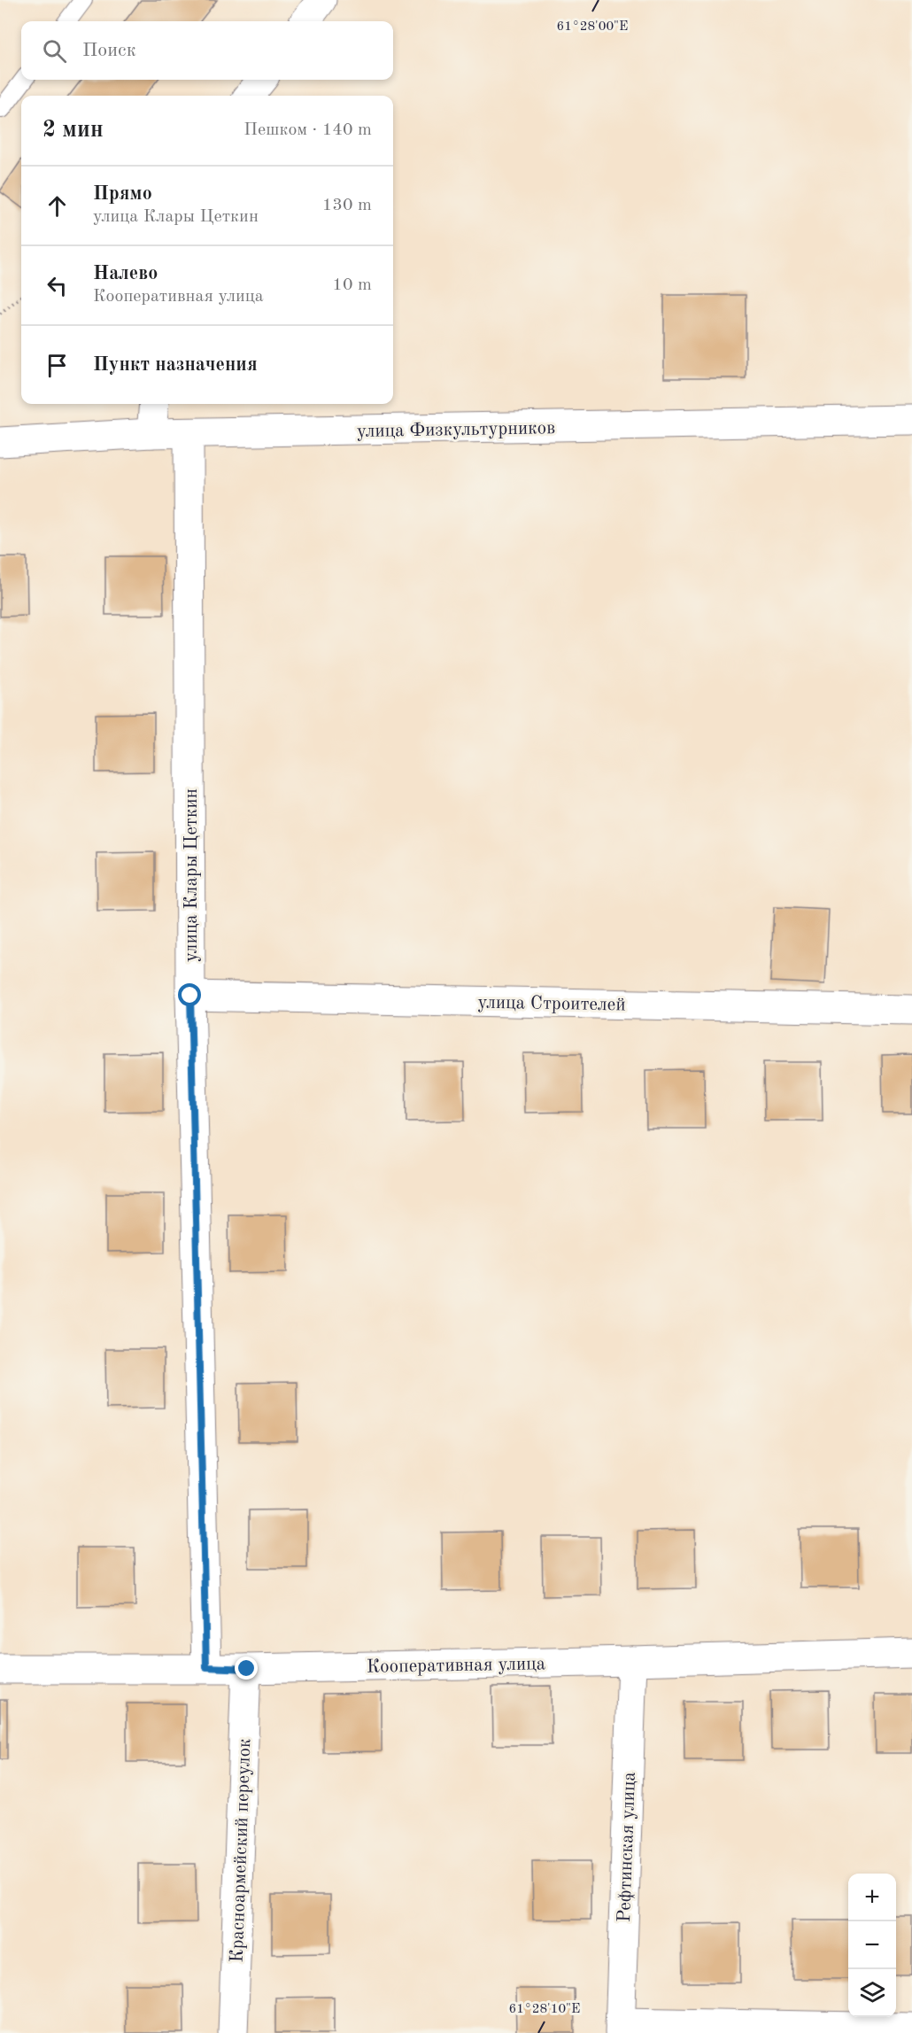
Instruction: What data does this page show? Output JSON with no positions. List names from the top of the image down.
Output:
{
  "streets": {
    "street": [
      "улица Физкультурников",
      "улица Клары Цеткин",
      "улица Строителей",
      "Кооперативная улица",
      "Рефтинская улица",
      "Красноармейский переулок"
    ]
  },
  "crossings": [
    ["улица Физкультурников", "улица Клары Цеткин"],
    ["улица Клары Цеткин", "улица Строителей"],
    ["улица Клары Цеткин", "Кооперативная улица"],
    ["Кооперативная улица", "Рефтинская улица"],
    ["Кооперативная улица", "Красноармейский переулок"]
  ],
  "page": {
    "search": "Поиск",
    "heading": ["2 мин", "Пешком · 140 m"],
    "list": [
      ["Прямо", "улица Клары Цеткин", "130 m"],
      ["Налево", "Кооперативная улица", "10 m"],
      "Пункт назначения"
    ],
    "map_buttons": ["+", "−"]
  },
  "coordinates": ["61°28'00\"E", "61°28'10\"E"]
}
